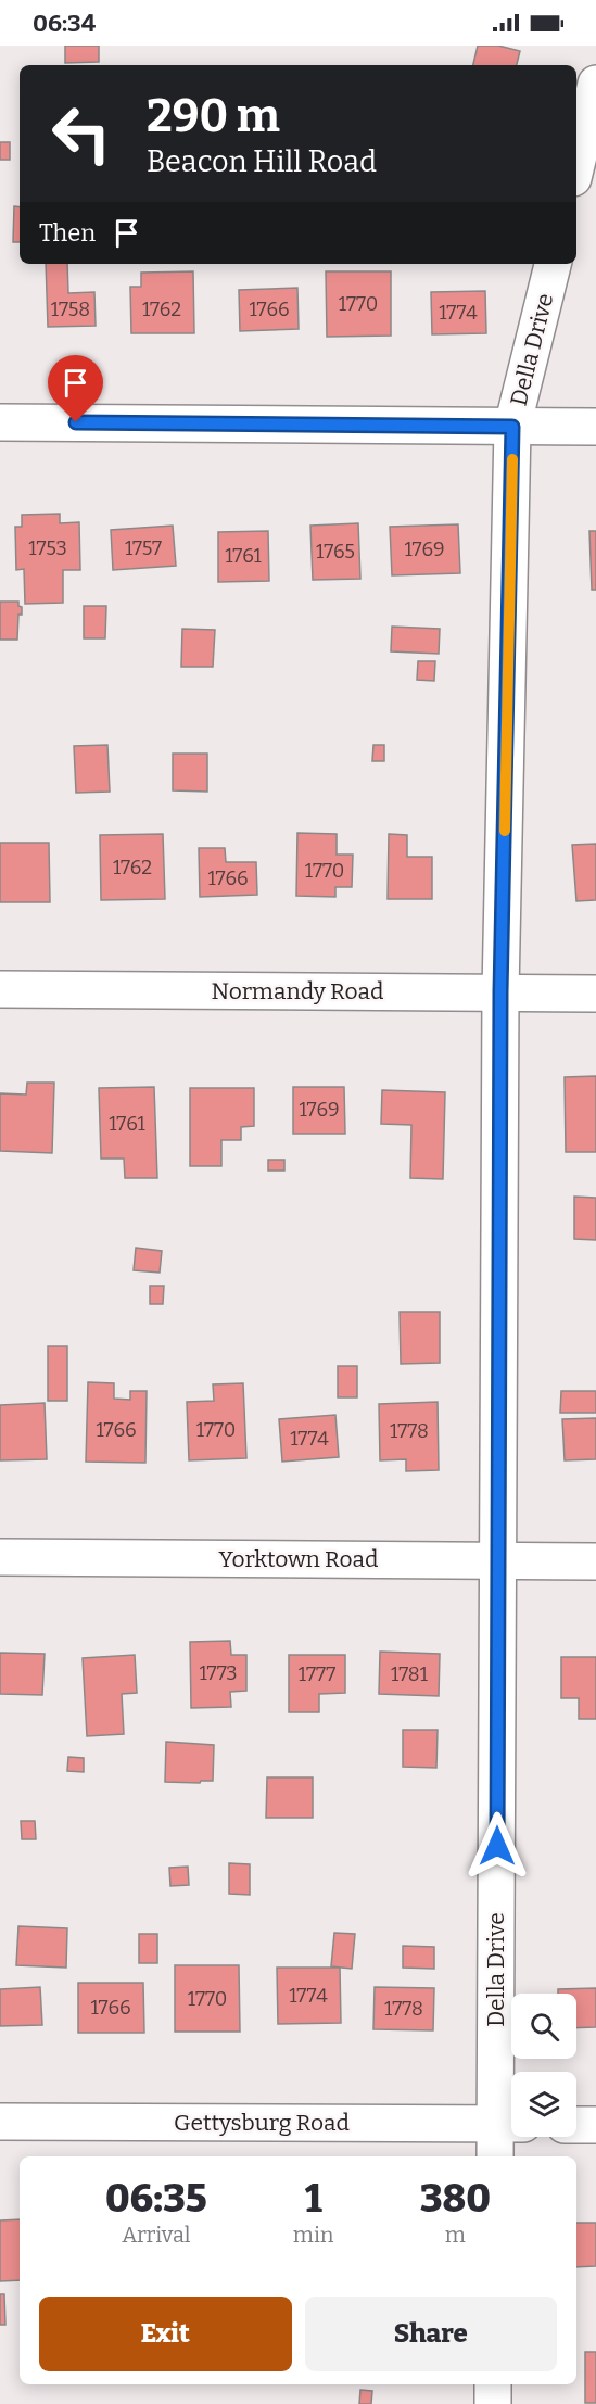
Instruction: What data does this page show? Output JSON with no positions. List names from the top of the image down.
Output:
{
  "streets": {
    "street": [
      "Della Drive",
      "Normandy Road",
      "Yorktown Road",
      "Gettysburg Road"
    ]
  },
  "crossings": [
    ["Della Drive", "Normandy Road"],
    ["Della Drive", "Yorktown Road"],
    ["Della Drive", "Gettysburg Road"]
  ],
  "house_numbers": [
    "1770",
    "1758",
    "1762",
    "1766",
    "1774",
    "1753",
    "1757",
    "1769",
    "1765",
    "1761",
    "1762",
    "1770",
    "1766",
    "1769",
    "1761",
    "1766",
    "1770",
    "1778",
    "1774",
    "1773",
    "1777",
    "1781",
    "1774",
    "1770",
    "1766",
    "1778"
  ],
  "page": {
    "status": "06:34",
    "turn": ["290 m", "Beacon Hill Road"],
    "then": "Then",
    "eta": [
      "06:35",
      "Arrival",
      "1",
      "min",
      "380",
      "m"
    ],
    "buttons": ["Exit", "Share"]
  }
}
